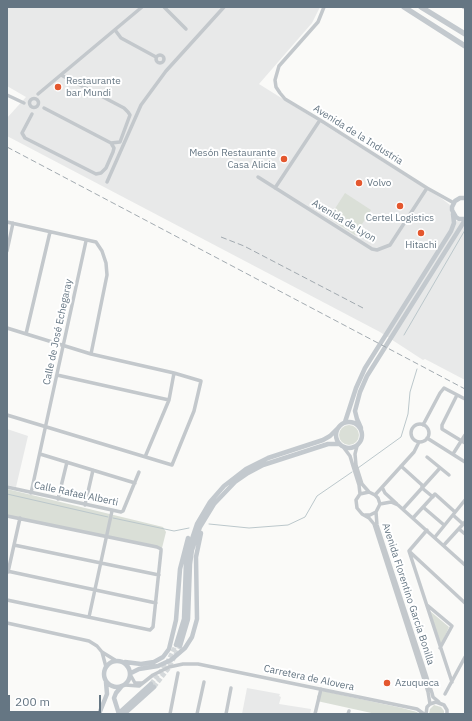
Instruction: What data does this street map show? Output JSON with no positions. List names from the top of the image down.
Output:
{
  "streets": {
    "street": [
      "Avenida de la Industria",
      "Avenida de Lyon",
      "Calle de José Echegaray",
      "Calle Rafael Alberti",
      "Avenida Florentino García Bonilla",
      "Carretera de Alovera"
    ]
  },
  "crossings": [
    ["Avenida de la Industria", "Avenida de Lyon"],
    ["Calle de José Echegaray", "Calle Rafael Alberti"],
    ["Avenida Florentino García Bonilla", "Carretera de Alovera"]
  ],
  "places": [
    "Restaurante bar Mundi",
    "Mesón Restaurante Casa Alicia",
    "Volvo",
    "Certel Logistics",
    "Hitachi",
    "Azuqueca"
  ],
  "scale_bar": "200 m"
}
